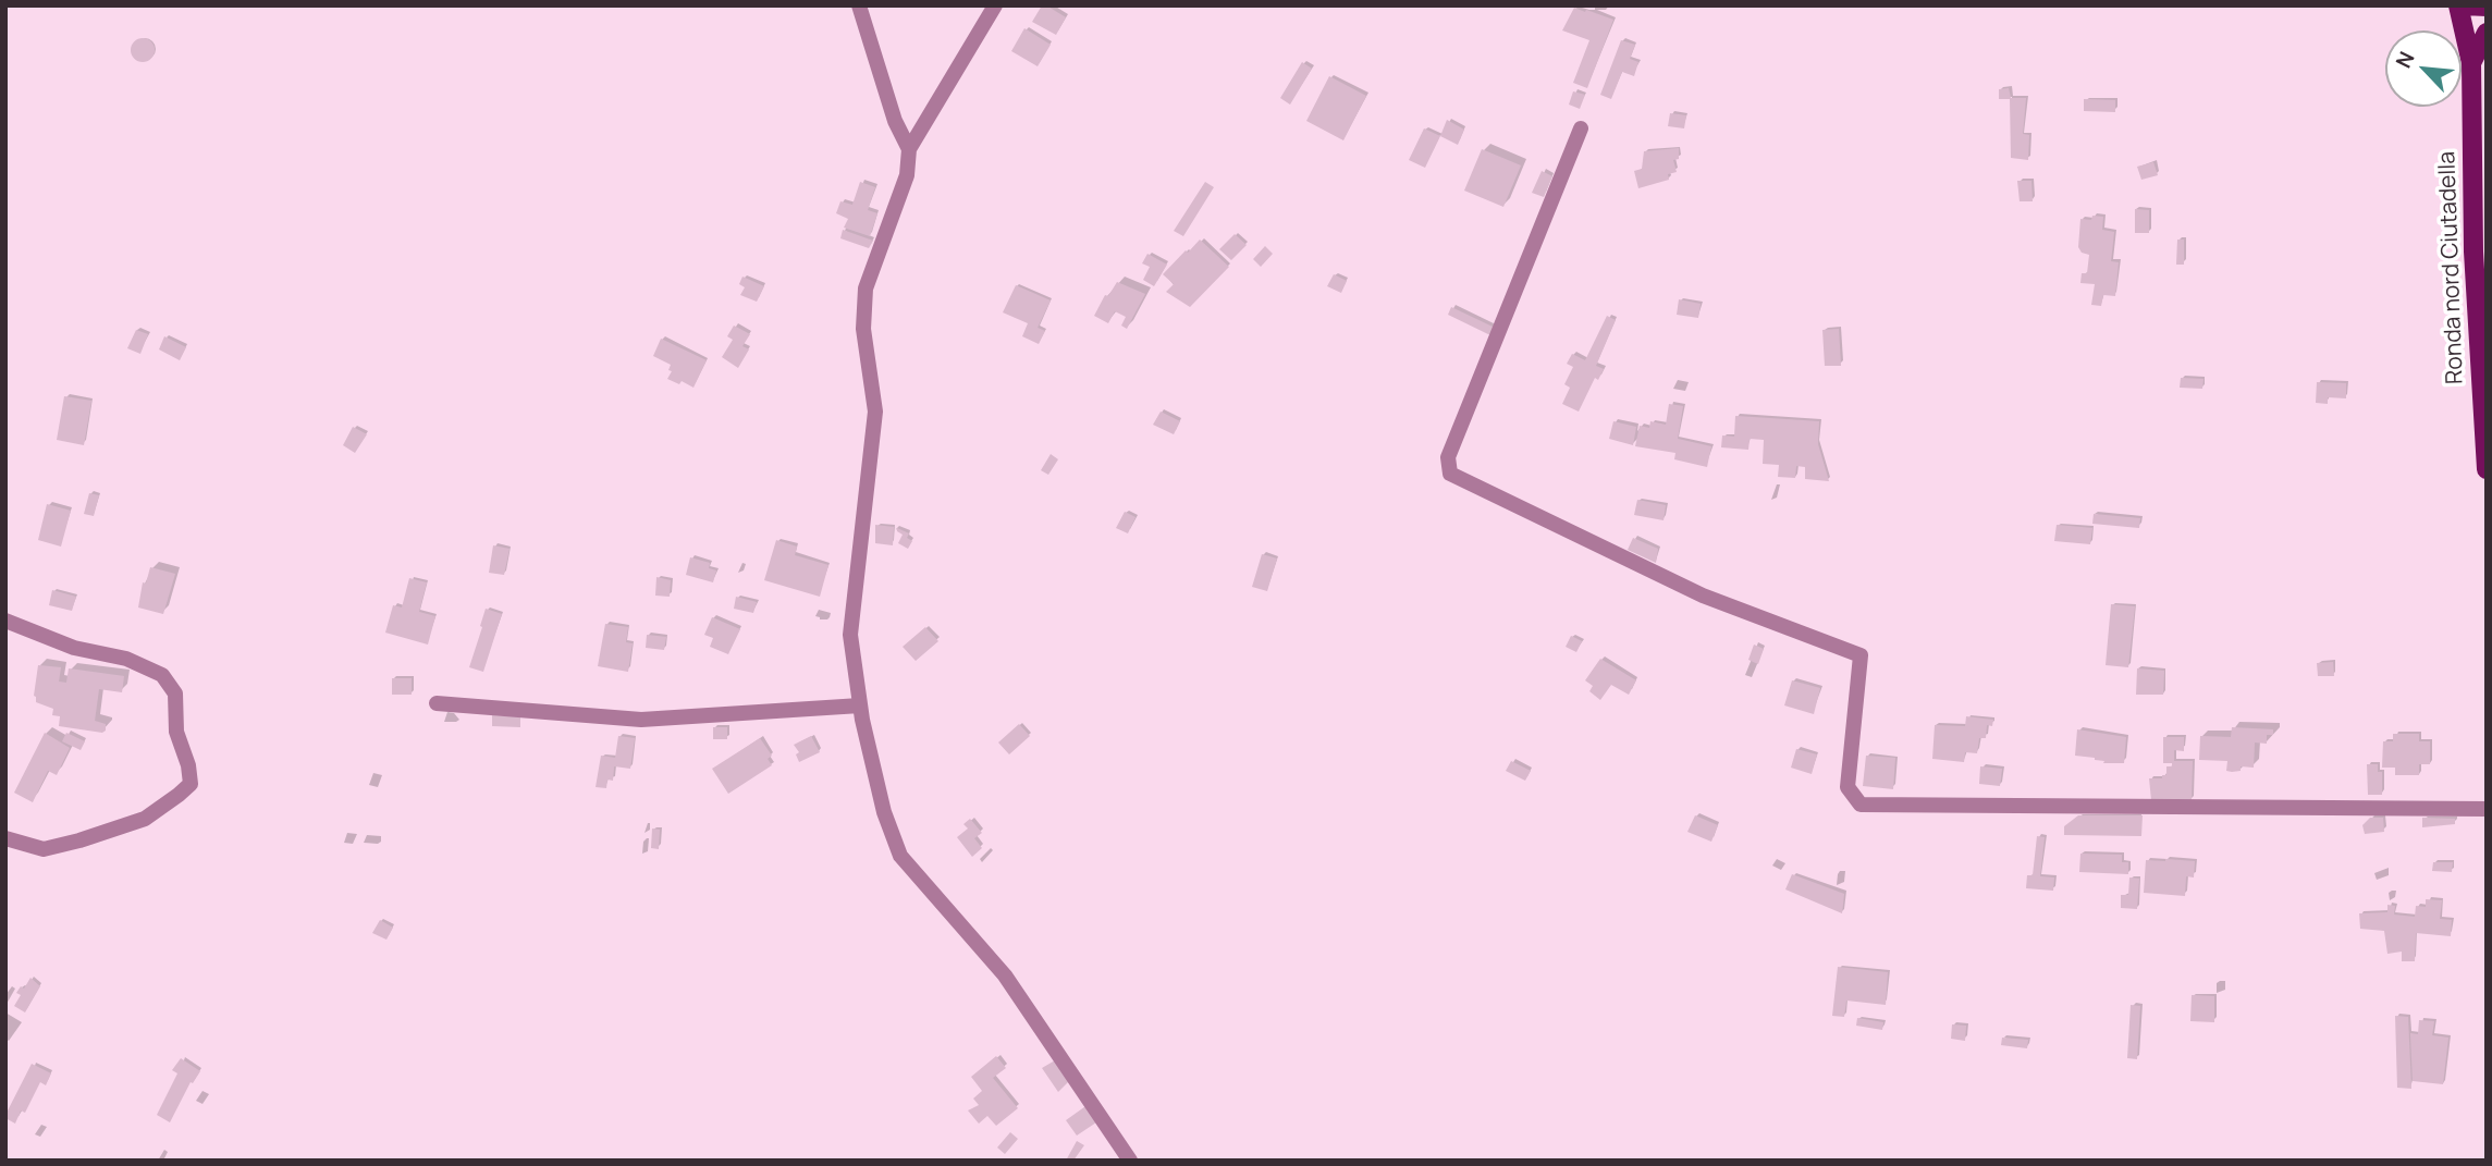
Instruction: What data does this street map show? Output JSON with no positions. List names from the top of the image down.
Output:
{
  "streets": {
    "main road": ["Ronda nord Ciutadella"]
  },
  "north": "top left"
}
